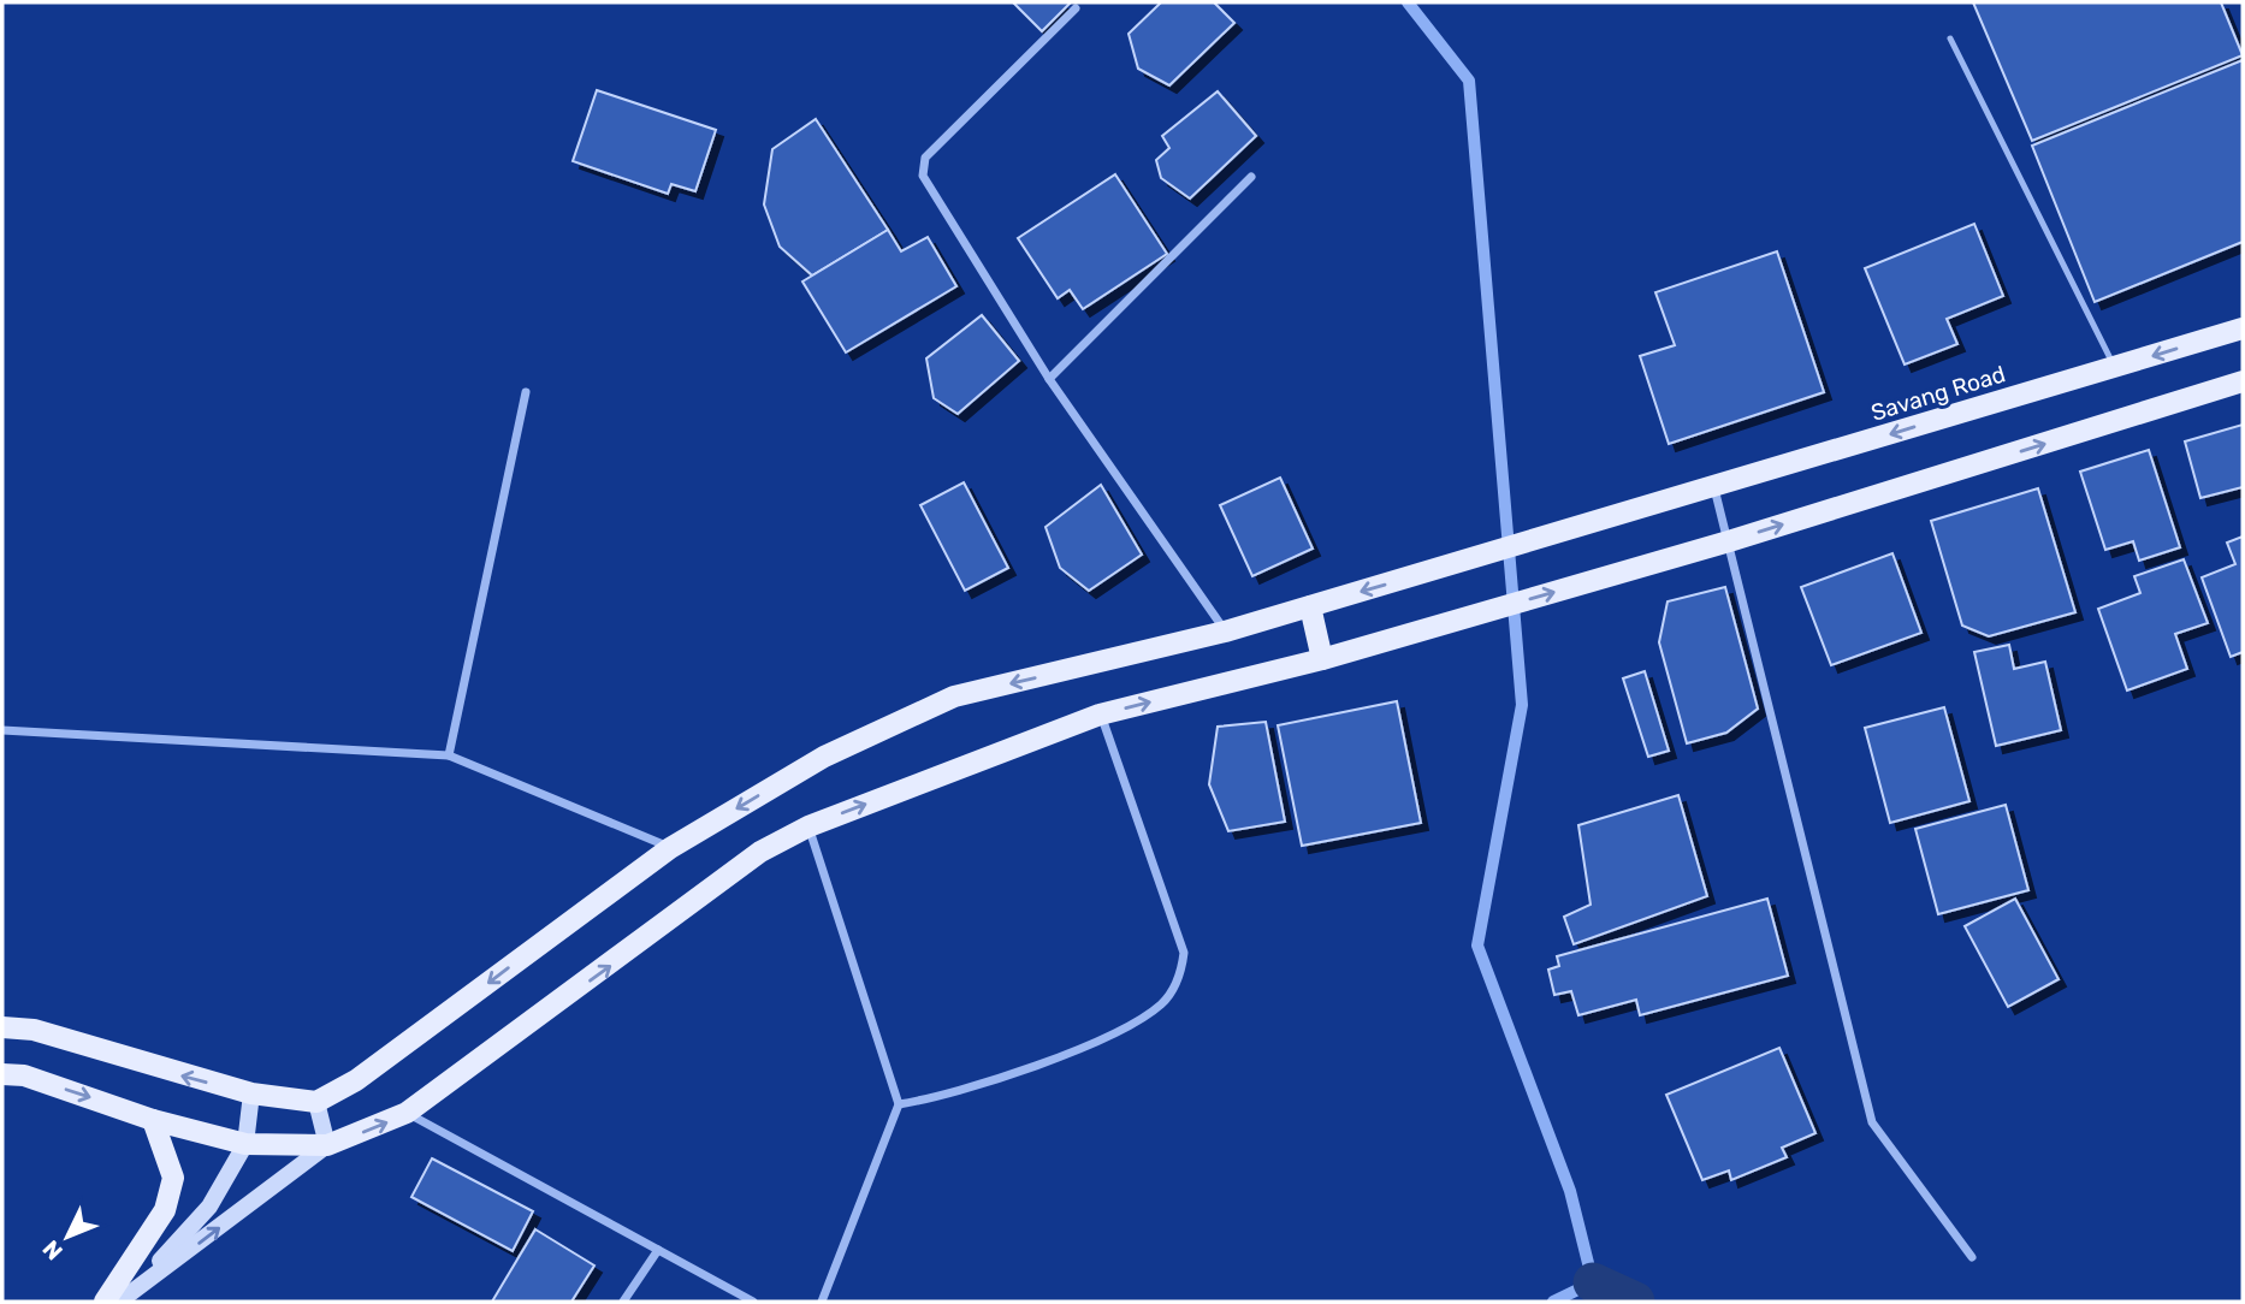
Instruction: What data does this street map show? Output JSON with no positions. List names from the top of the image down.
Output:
{
  "streets": {
    "main road": ["Savang Road"]
  },
  "north": "bottom left"
}
